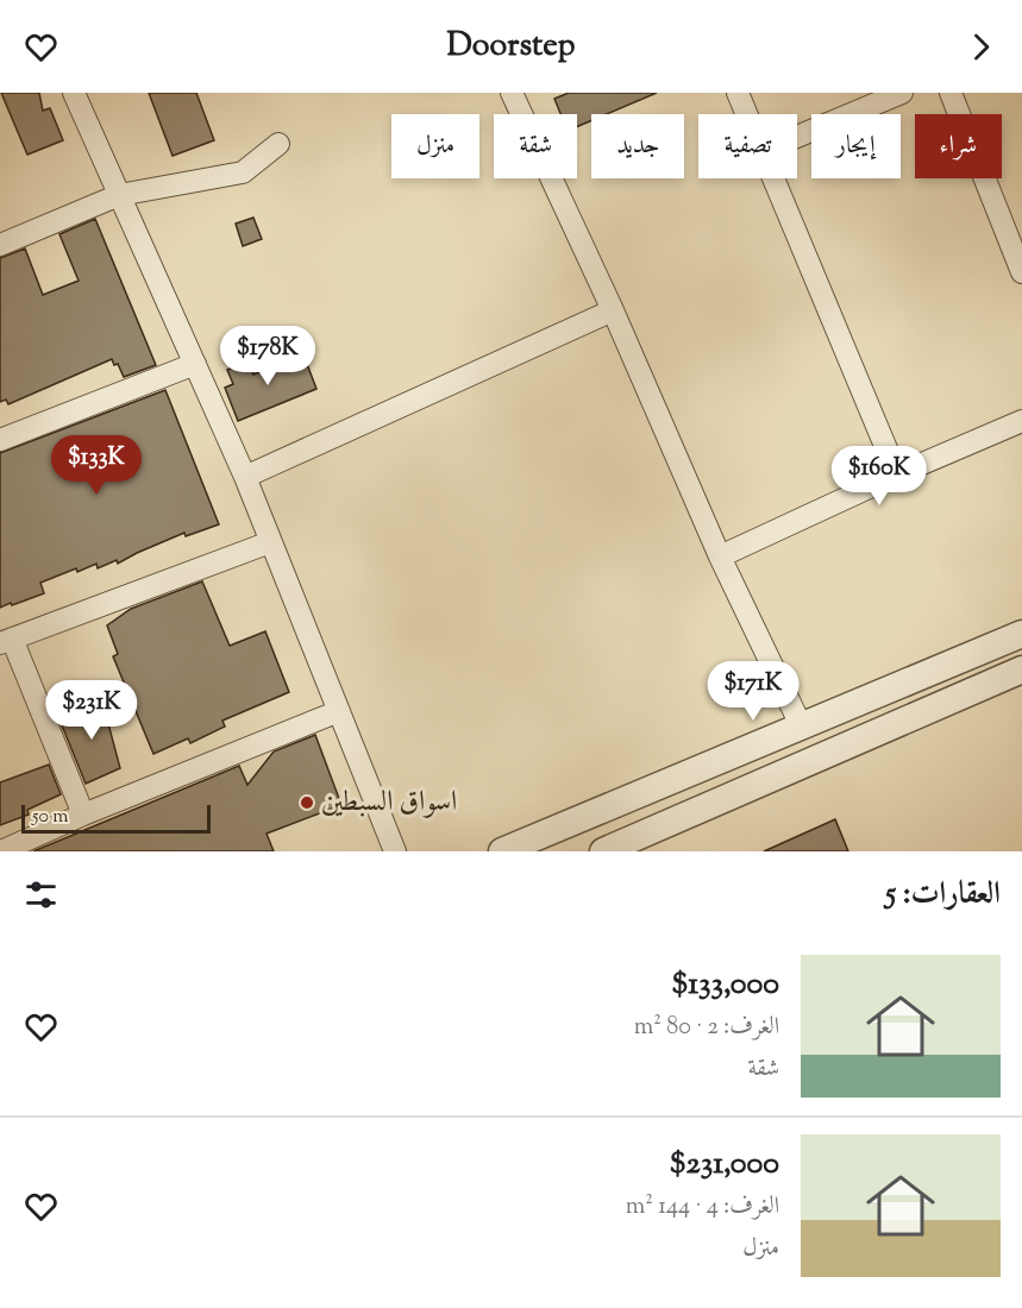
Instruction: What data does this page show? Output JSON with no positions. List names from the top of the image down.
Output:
{
  "places": ["اسواق السبطين"],
  "scale_bar": "50 m",
  "page": {
    "header": "Doorstep",
    "chip": [
      "شراء",
      "إيجار",
      "تصفية",
      "جديد",
      "شقة",
      "منزل"
    ],
    "price": [
      "$178K",
      "$133K",
      "$160K",
      "$171K",
      "$231K"
    ],
    "scale": "50 m",
    "heading": "العقارات: 5",
    "list": [
      {
        "name": "$133,000",
        "note": "الغرف: 2 · 80 m² · شقة"
      },
      {
        "name": "$231,000",
        "note": "الغرف: 4 · 144 m² · منزل"
      }
    ]
  }
}
